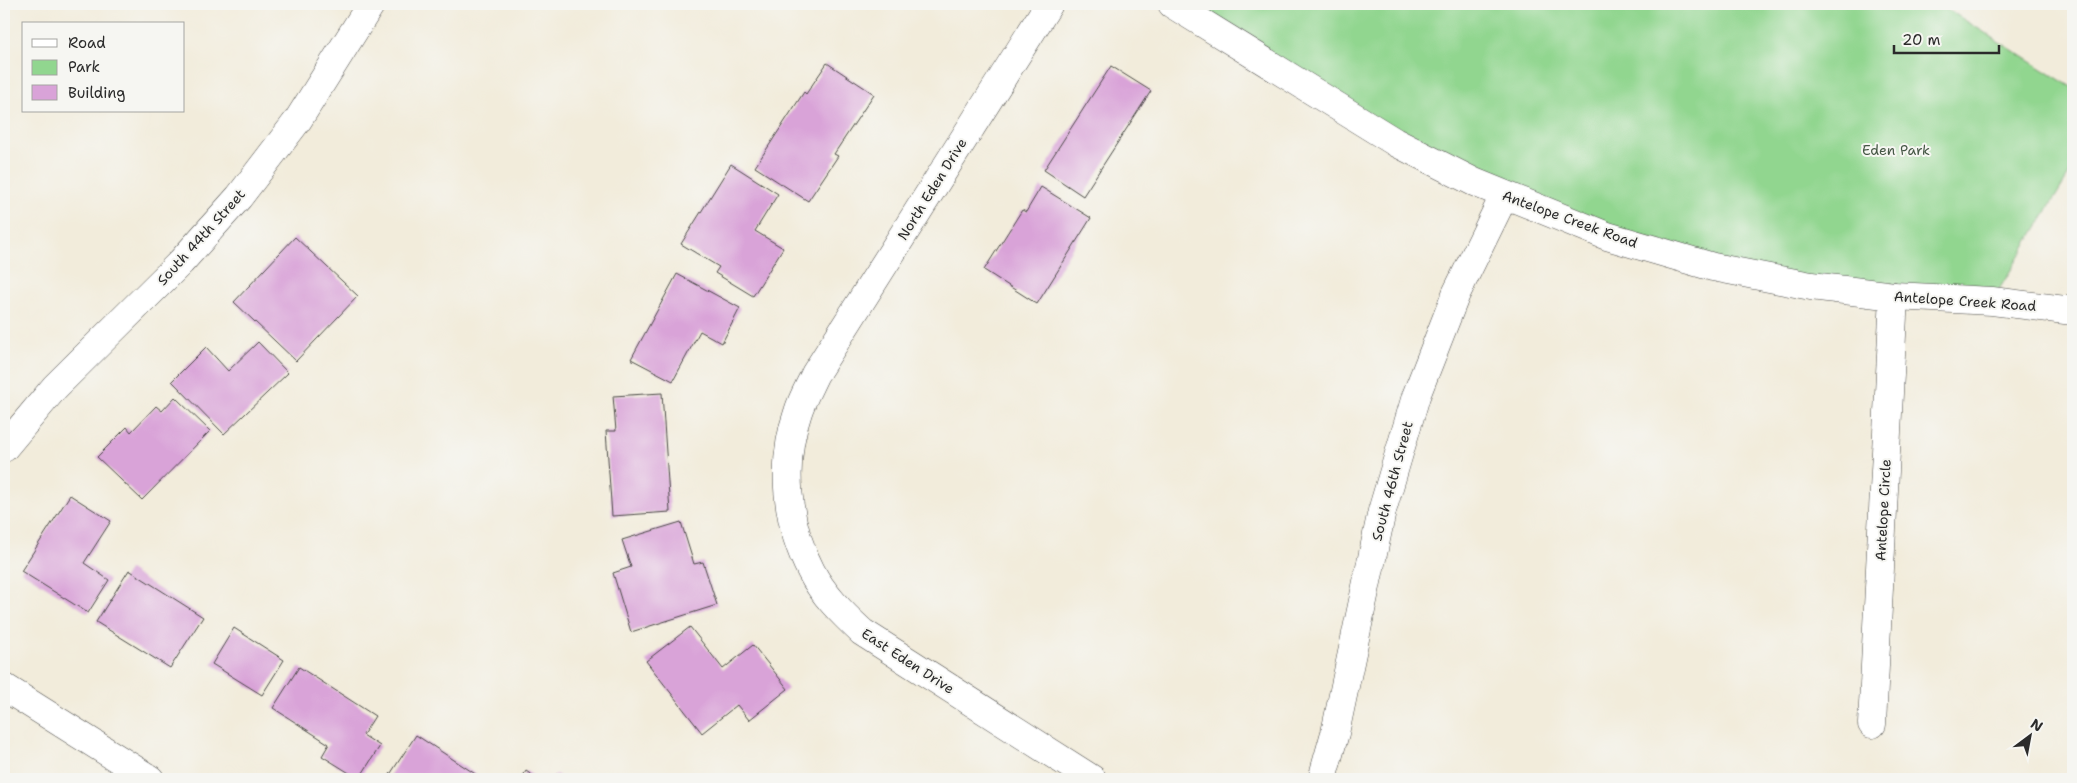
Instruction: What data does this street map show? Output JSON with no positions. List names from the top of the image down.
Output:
{
  "streets": {
    "street": [
      "North Eden Drive",
      "Antelope Creek Road",
      "South 44th Street",
      "South 46th Street",
      "Antelope Circle",
      "East Eden Drive"
    ]
  },
  "crossings": [
    ["North Eden Drive", "East Eden Drive"],
    ["Antelope Creek Road", "South 46th Street"],
    ["Antelope Creek Road", "Antelope Circle"]
  ],
  "parks": ["Eden Park"],
  "legend": ["Road", "Park", "Building"],
  "scale_bar": "20 m",
  "north": "top right"
}
